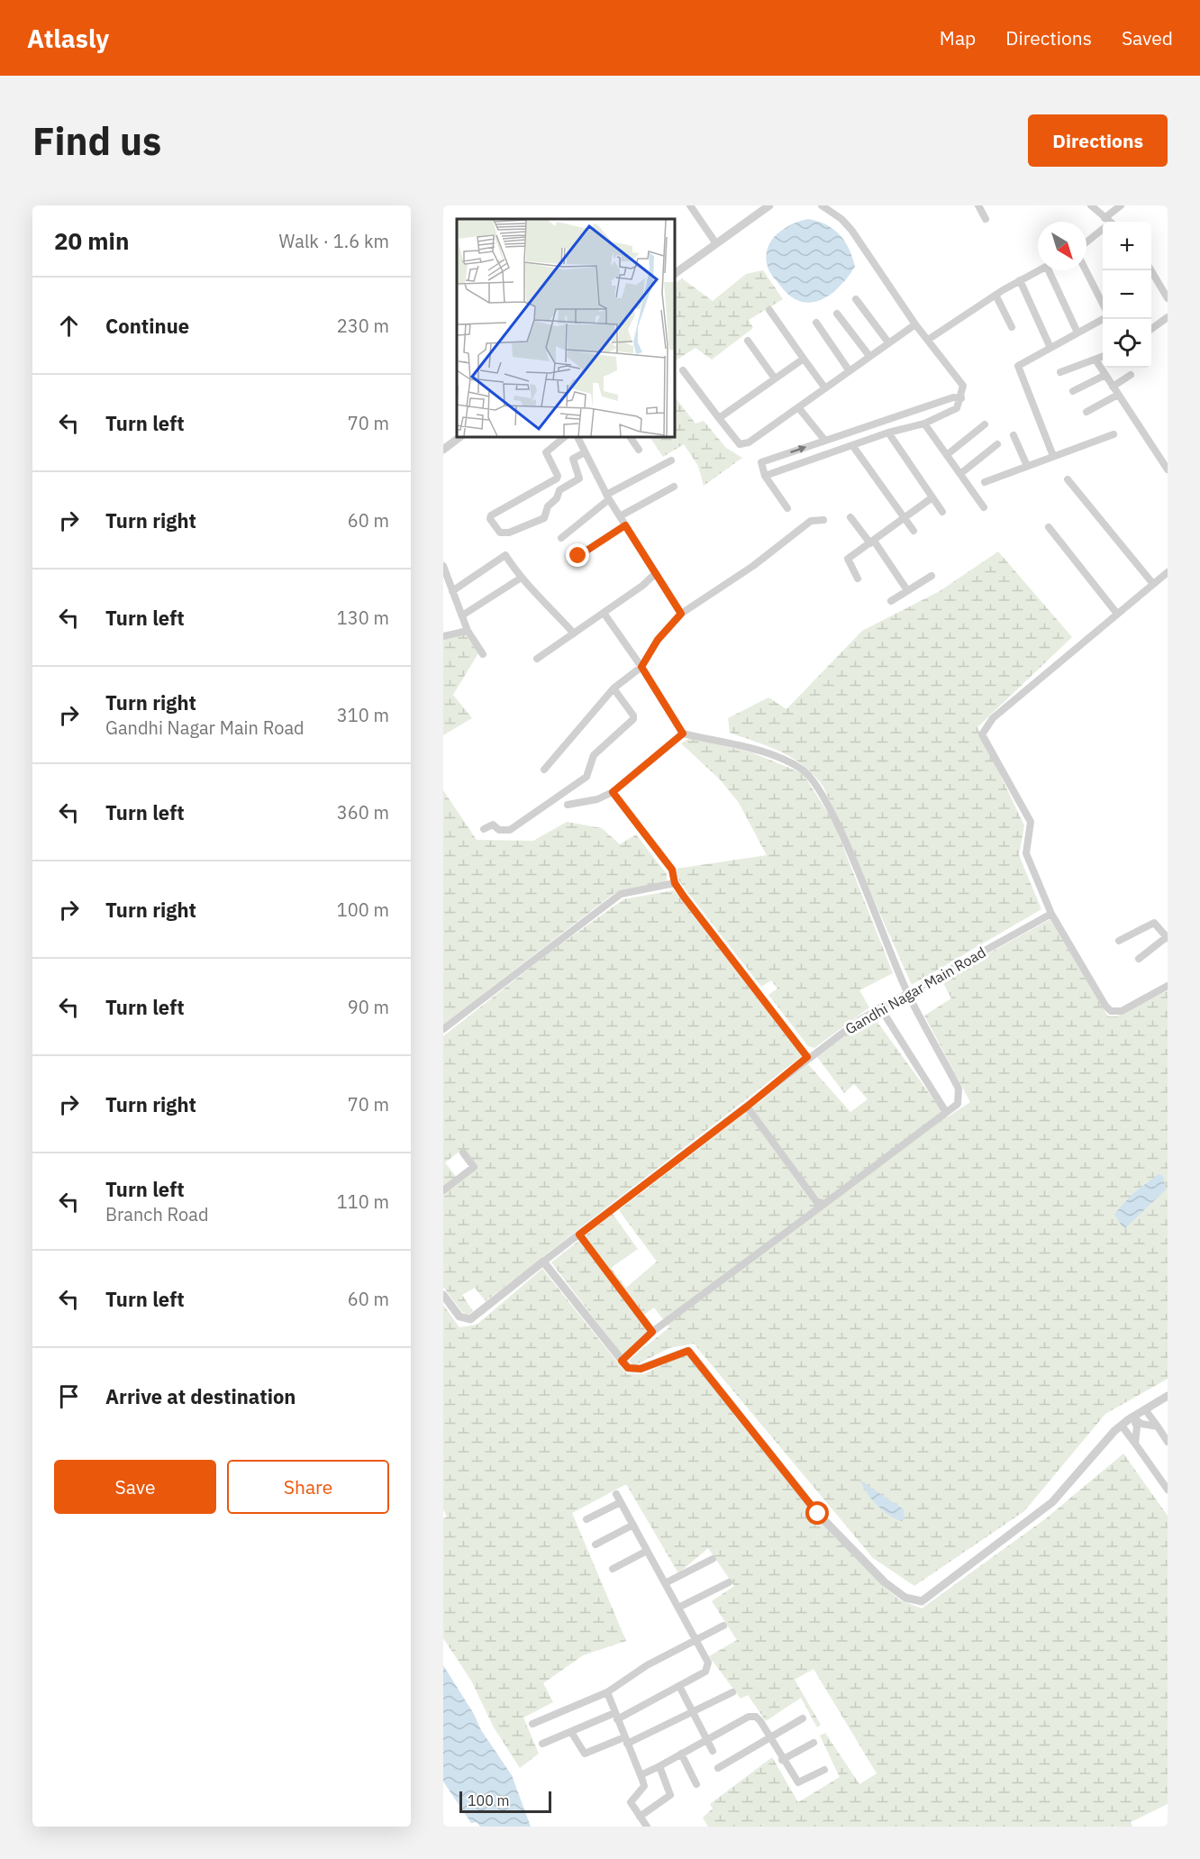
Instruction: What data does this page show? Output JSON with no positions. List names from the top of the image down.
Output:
{
  "streets": {
    "street": ["Gandhi Nagar Main Road"]
  },
  "scale_bar": "100 m",
  "north": "bottom right",
  "page": {
    "header": "Atlasly",
    "nav": ["Map", "Directions", "Saved"],
    "buttons": [
      "Directions",
      ["Save", "Share"]
    ],
    "title": "Find us",
    "heading": ["20 min", "Walk · 1.6 km"],
    "map_buttons": ["+", "−"],
    "list": [
      ["Continue", "230 m"],
      ["Turn left", "70 m"],
      ["Turn right", "60 m"],
      ["Turn left", "130 m"],
      ["Turn right", "Gandhi Nagar Main Road", "310 m"],
      ["Turn left", "360 m"],
      ["Turn right", "100 m"],
      ["Turn left", "90 m"],
      ["Turn right", "70 m"],
      ["Turn left", "Branch Road", "110 m"],
      ["Turn left", "60 m"],
      "Arrive at destination"
    ],
    "scale": "100 m"
  }
}
